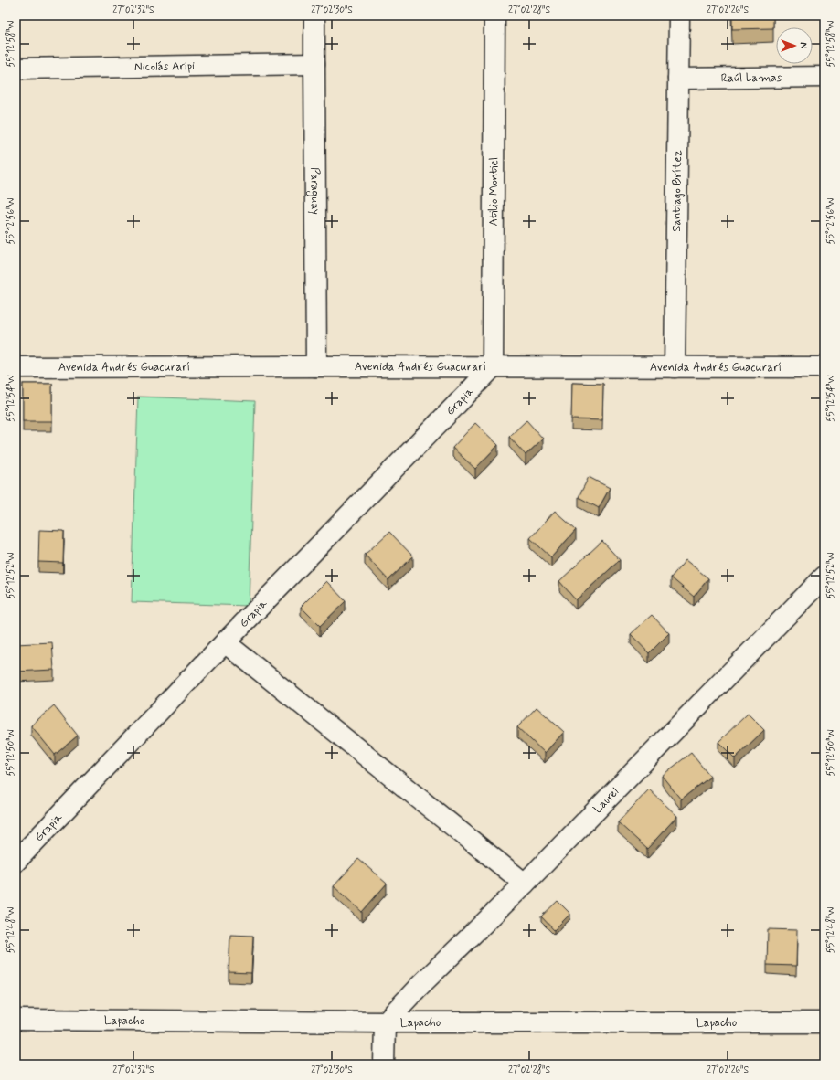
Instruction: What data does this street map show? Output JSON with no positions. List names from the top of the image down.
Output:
{
  "streets": {
    "street": [
      "Nicolás Aripi",
      "Raúl Lamas",
      "Paraguay",
      "Atilio Montiel",
      "Santiago Brítez",
      "Avenida Andrés Guacurarí",
      "Grapia",
      "Laurel",
      "Lapacho"
    ]
  },
  "crossings": [
    ["Nicolás Aripi", "Paraguay"],
    ["Raúl Lamas", "Santiago Brítez"],
    ["Paraguay", "Avenida Andrés Guacurarí"],
    ["Atilio Montiel", "Avenida Andrés Guacurarí"],
    ["Atilio Montiel", "Grapia"],
    ["Santiago Brítez", "Avenida Andrés Guacurarí"],
    ["Avenida Andrés Guacurarí", "Grapia"],
    ["Laurel", "Lapacho"]
  ],
  "north": "right",
  "coordinates": [
    "27°02'32\"S",
    "27°02'30\"S",
    "27°02'28\"S",
    "27°02'26\"S",
    "55°12'58\"W",
    "55°12'56\"W",
    "55°12'54\"W",
    "55°12'52\"W",
    "55°12'50\"W",
    "55°12'48\"W"
  ]
}
